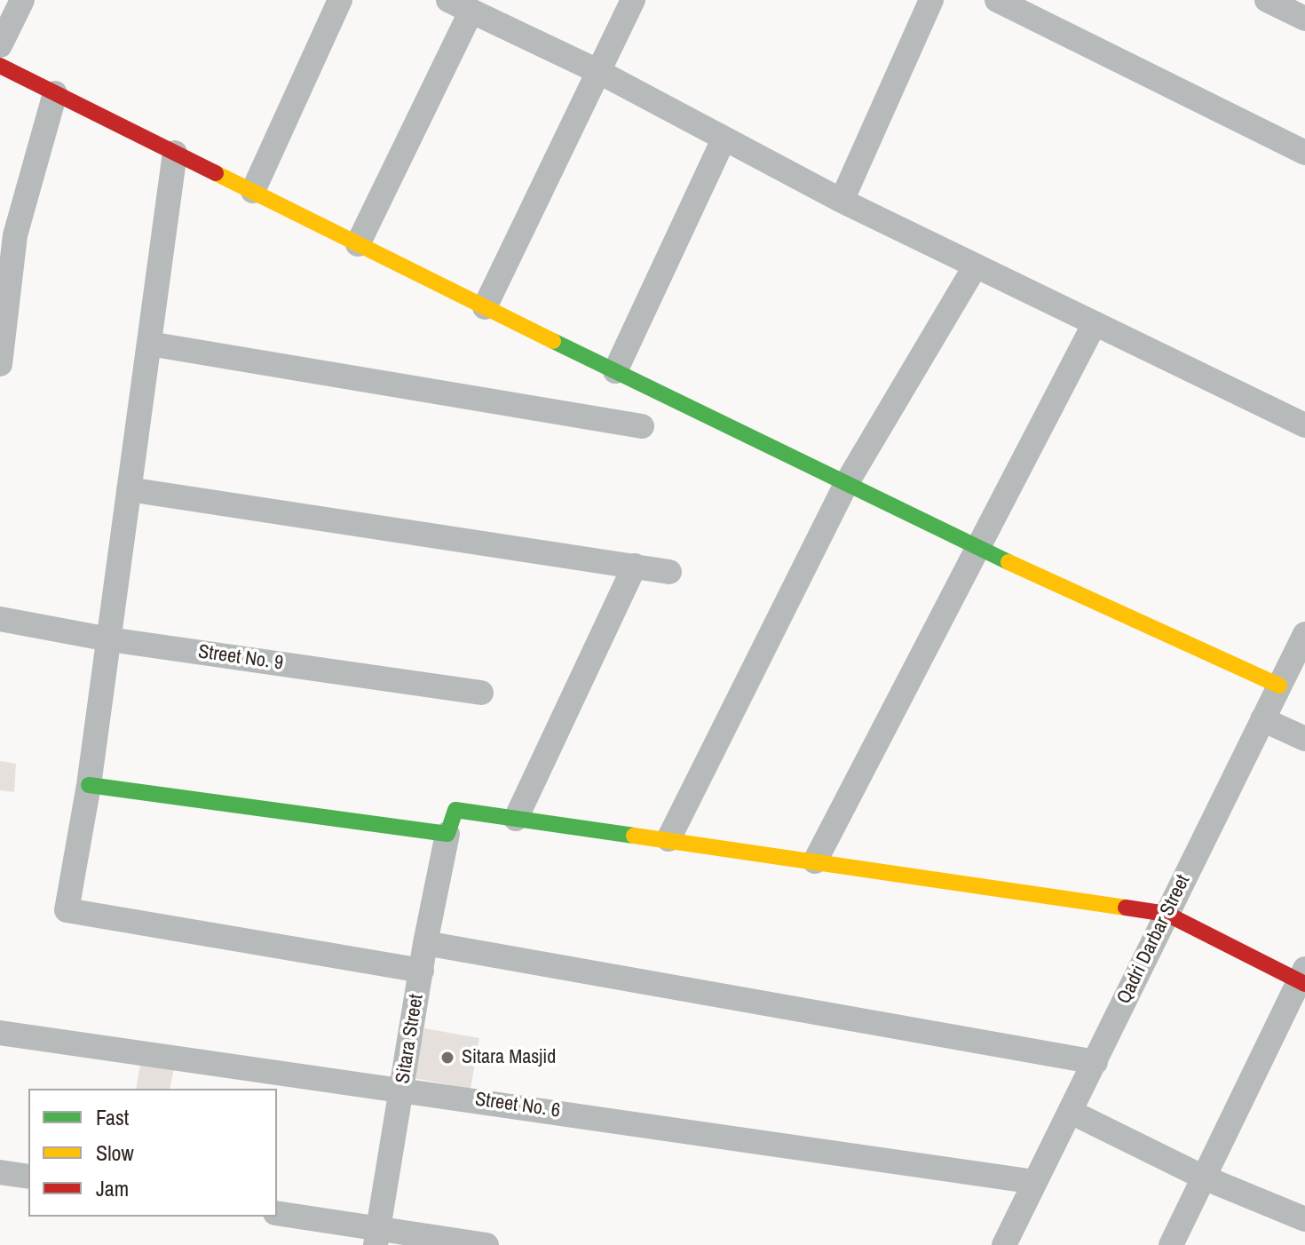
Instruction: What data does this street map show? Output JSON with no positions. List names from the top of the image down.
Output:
{
  "streets": {
    "street": [
      "Street No. 9",
      "Qadri Darbar Street",
      "Sitara Street",
      "Street No. 6"
    ]
  },
  "crossings": [
    ["Qadri Darbar Street", "Street No. 6"],
    ["Sitara Street", "Street No. 6"]
  ],
  "places": ["Sitara Masjid"],
  "legend": ["Fast", "Slow", "Jam"]
}
